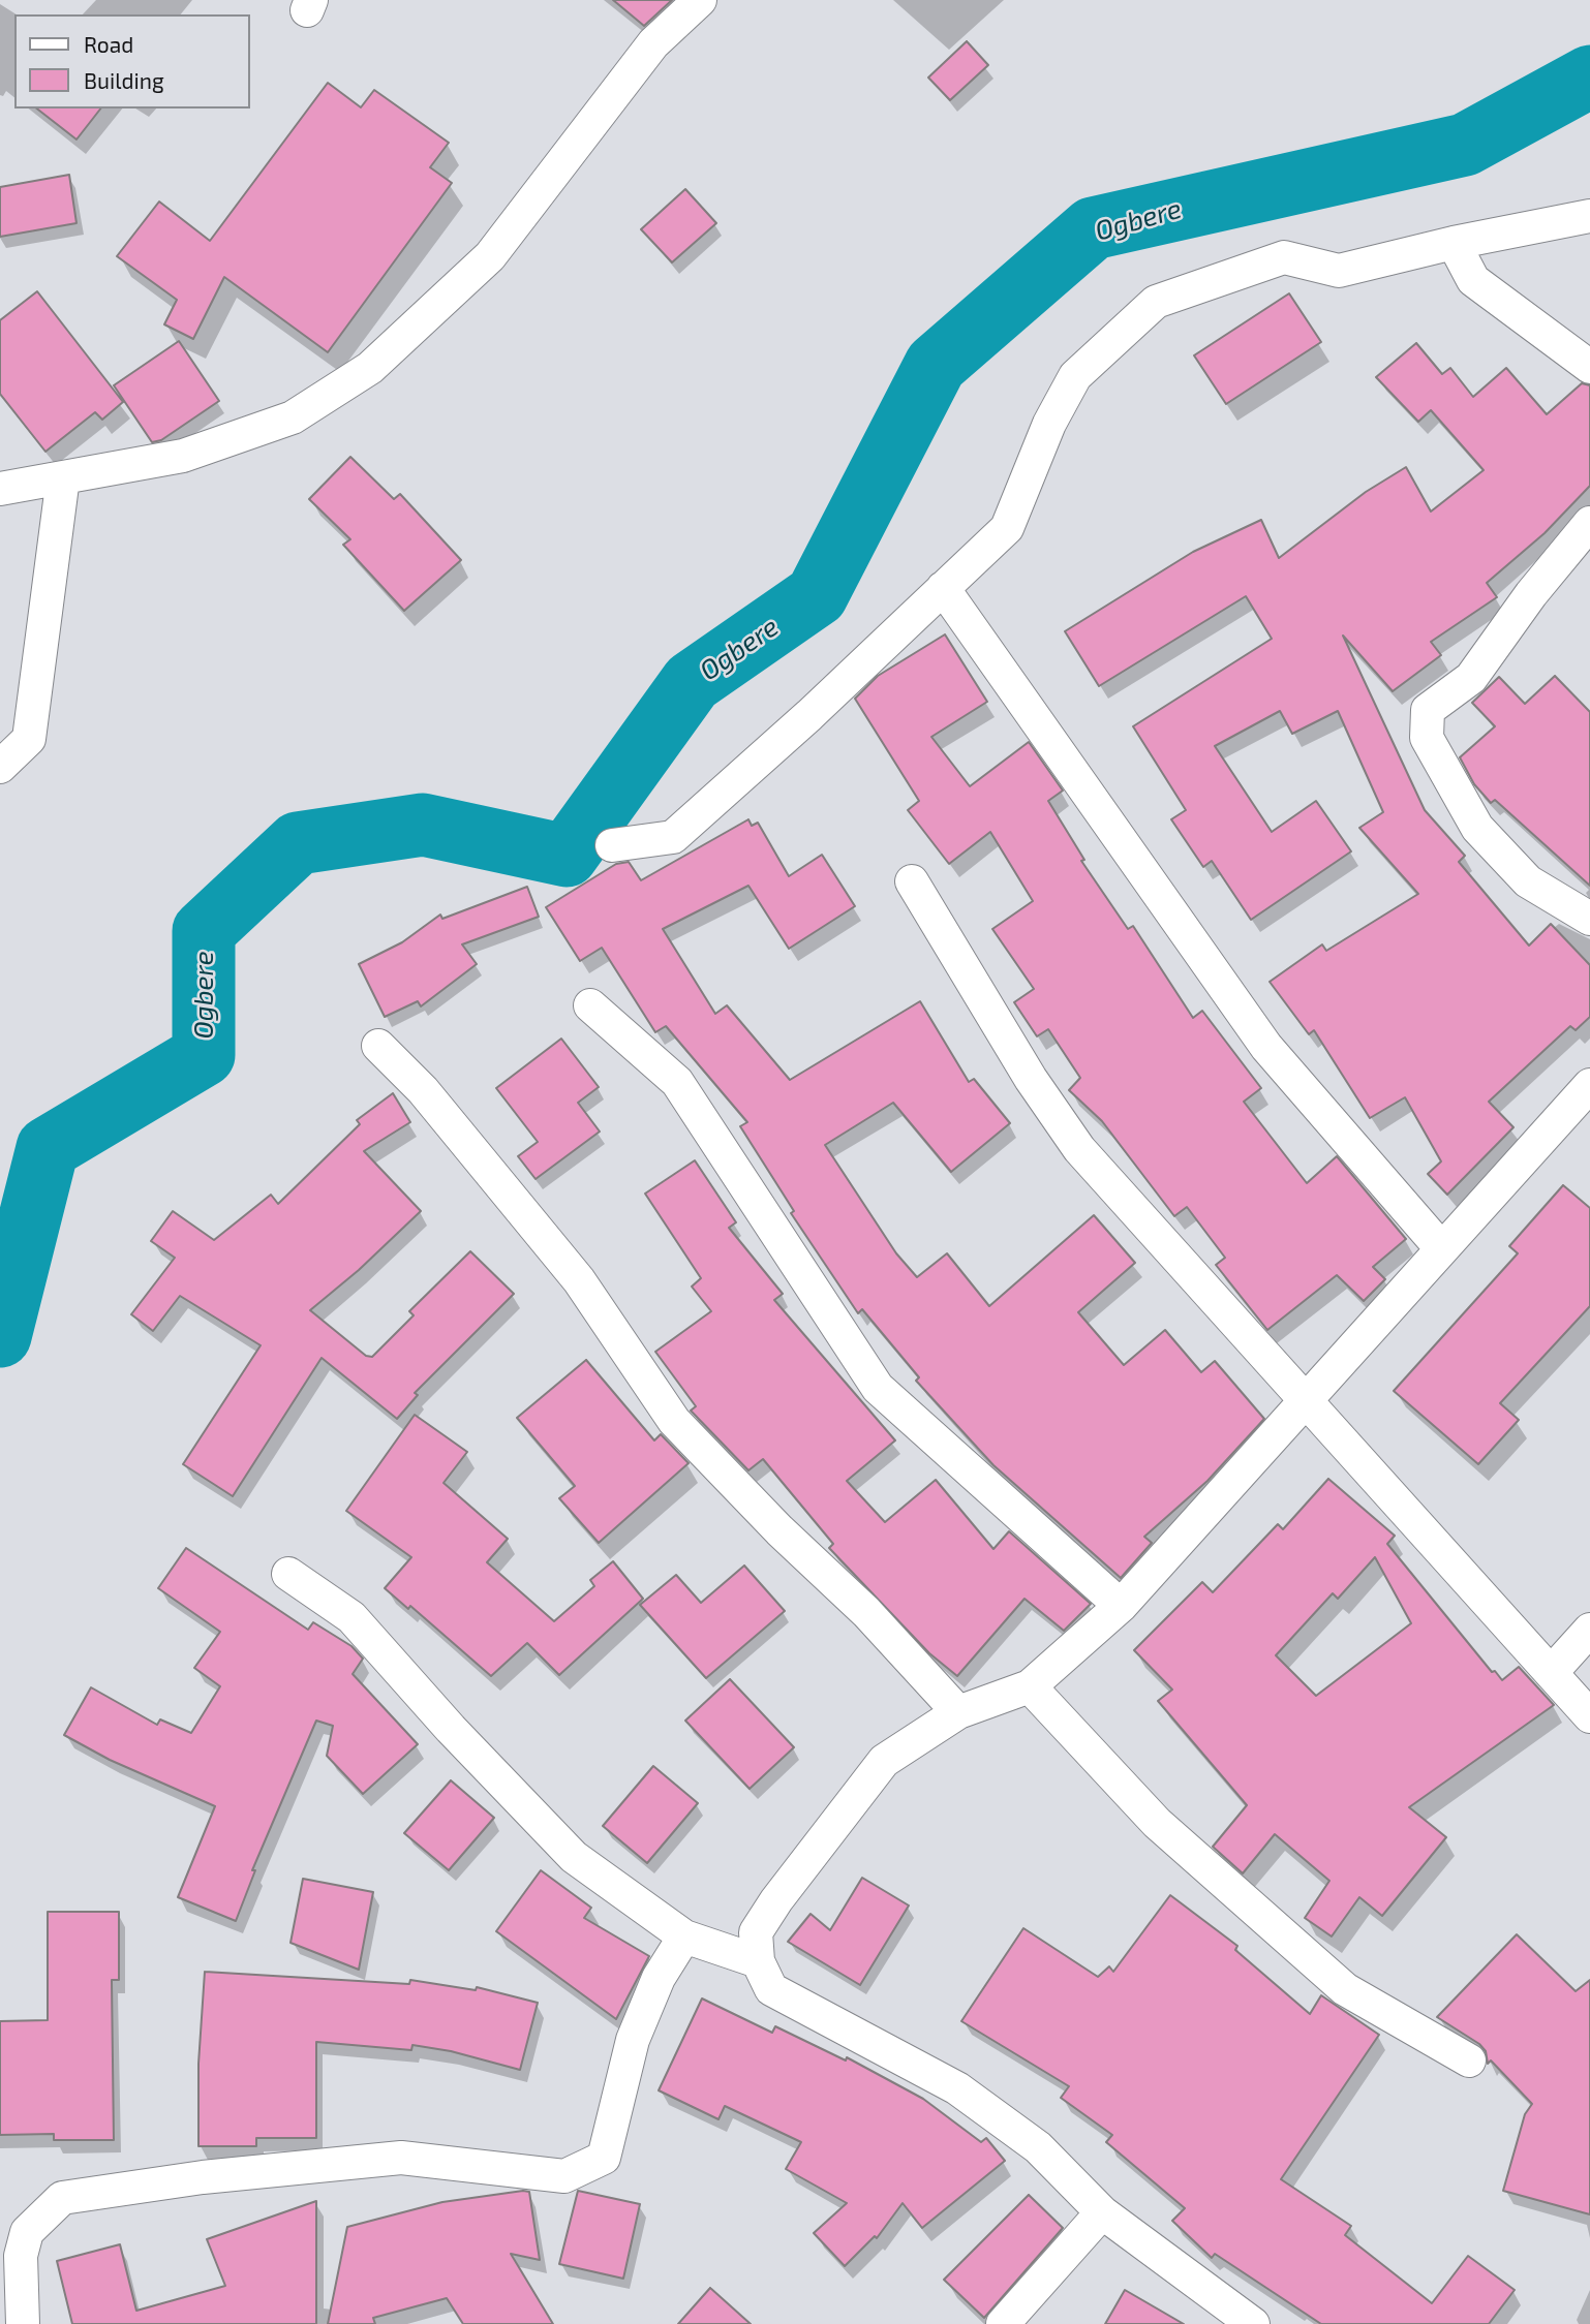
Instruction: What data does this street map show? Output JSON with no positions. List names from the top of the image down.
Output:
{
  "water": ["Ogbere"],
  "legend": ["Road", "Building"]
}
